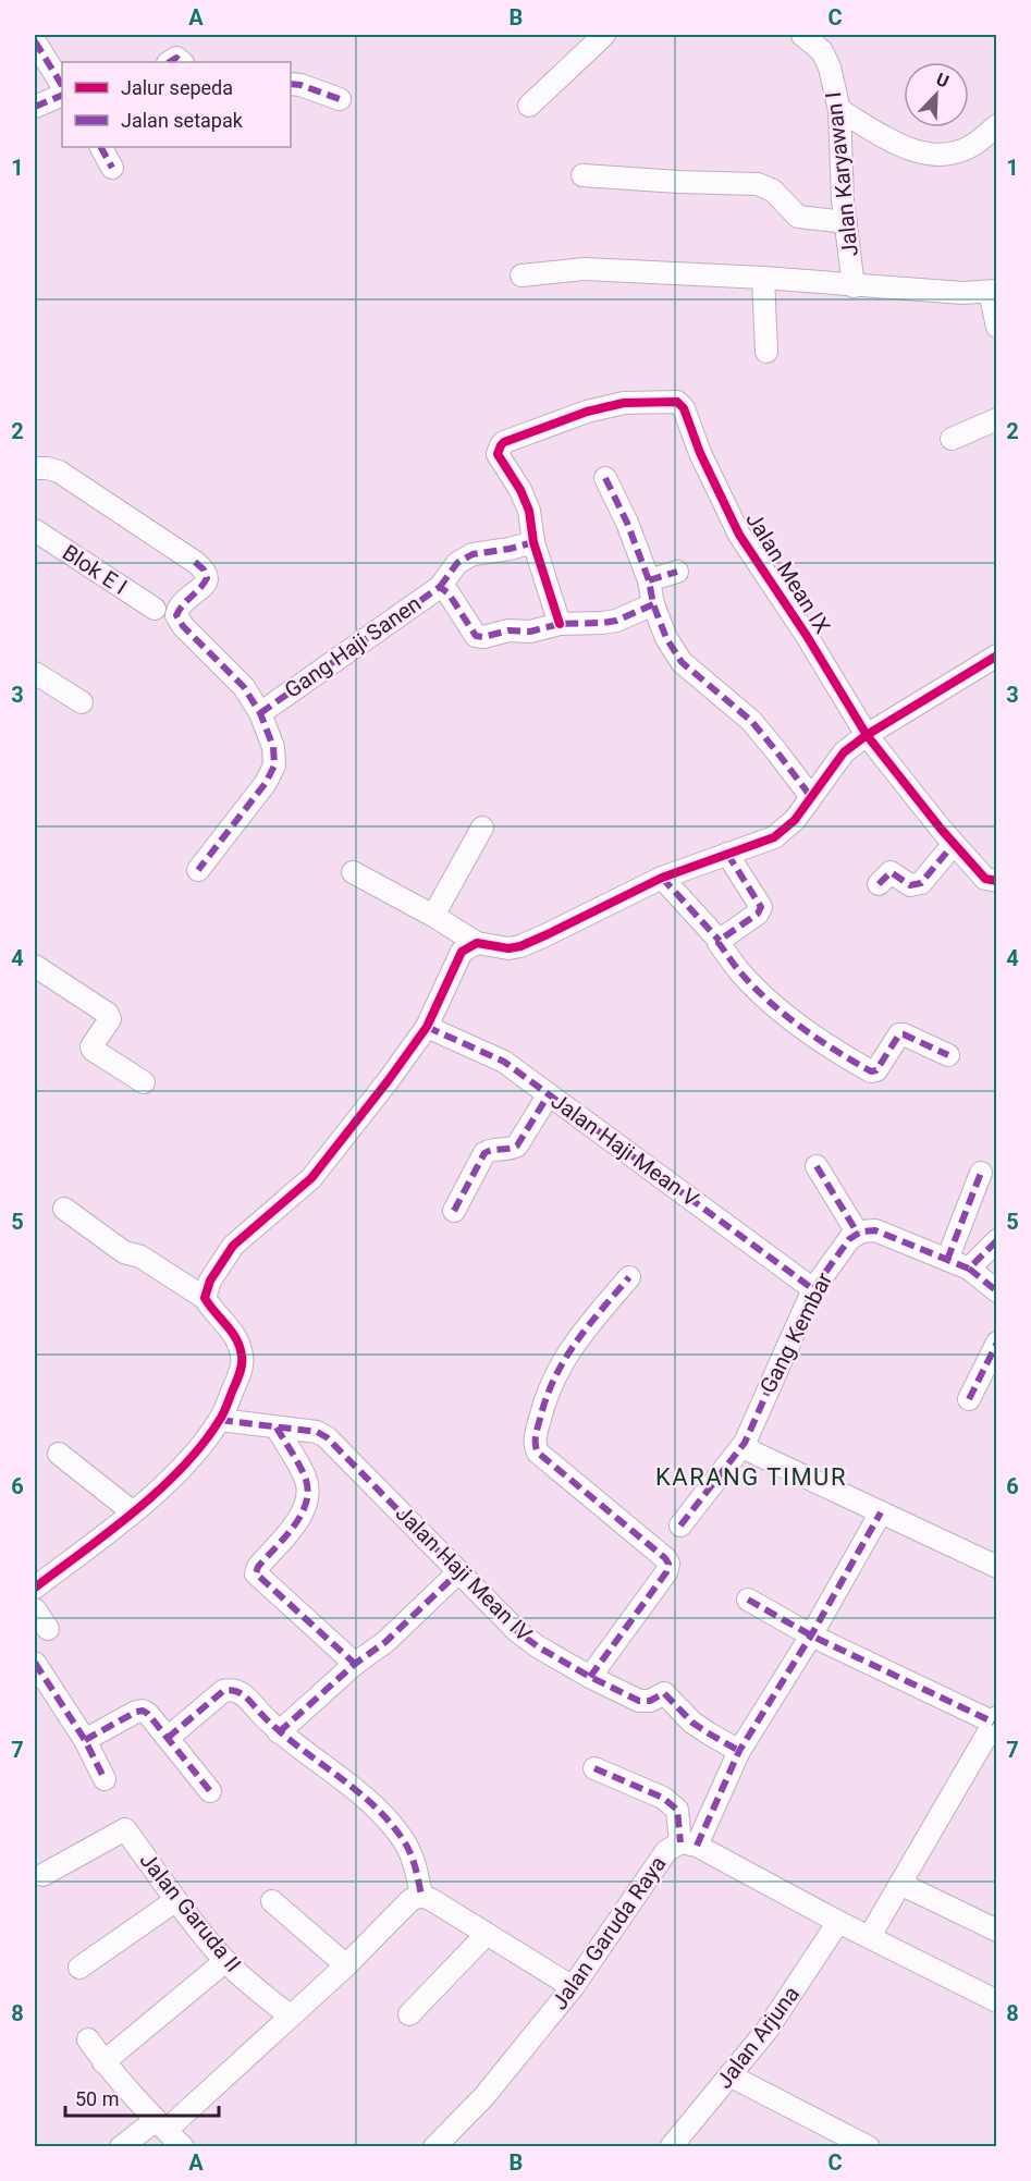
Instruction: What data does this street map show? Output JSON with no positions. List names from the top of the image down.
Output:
{
  "streets": {
    "street": [
      "Jalan Karyawan I",
      "Blok E I",
      "Jalan Mean IX",
      "Gang Haji Sanen",
      "Jalan Haji Mean V",
      "Gang Kembar",
      "Jalan Haji Mean IV",
      "Jalan Garuda II",
      "Jalan Garuda Raya",
      "Jalan Arjuna"
    ]
  },
  "crossings": [
    ["Jalan Haji Mean V", "Gang Kembar"]
  ],
  "districts": ["KARANG TIMUR"],
  "legend": ["Jalur sepeda", "Jalan setapak"],
  "scale_bar": "50 m",
  "north": "top right",
  "grid": {
    "columns": ["A", "B", "C"],
    "rows": [
      "1",
      "2",
      "3",
      "4",
      "5",
      "6",
      "7",
      "8"
    ]
  }
}
